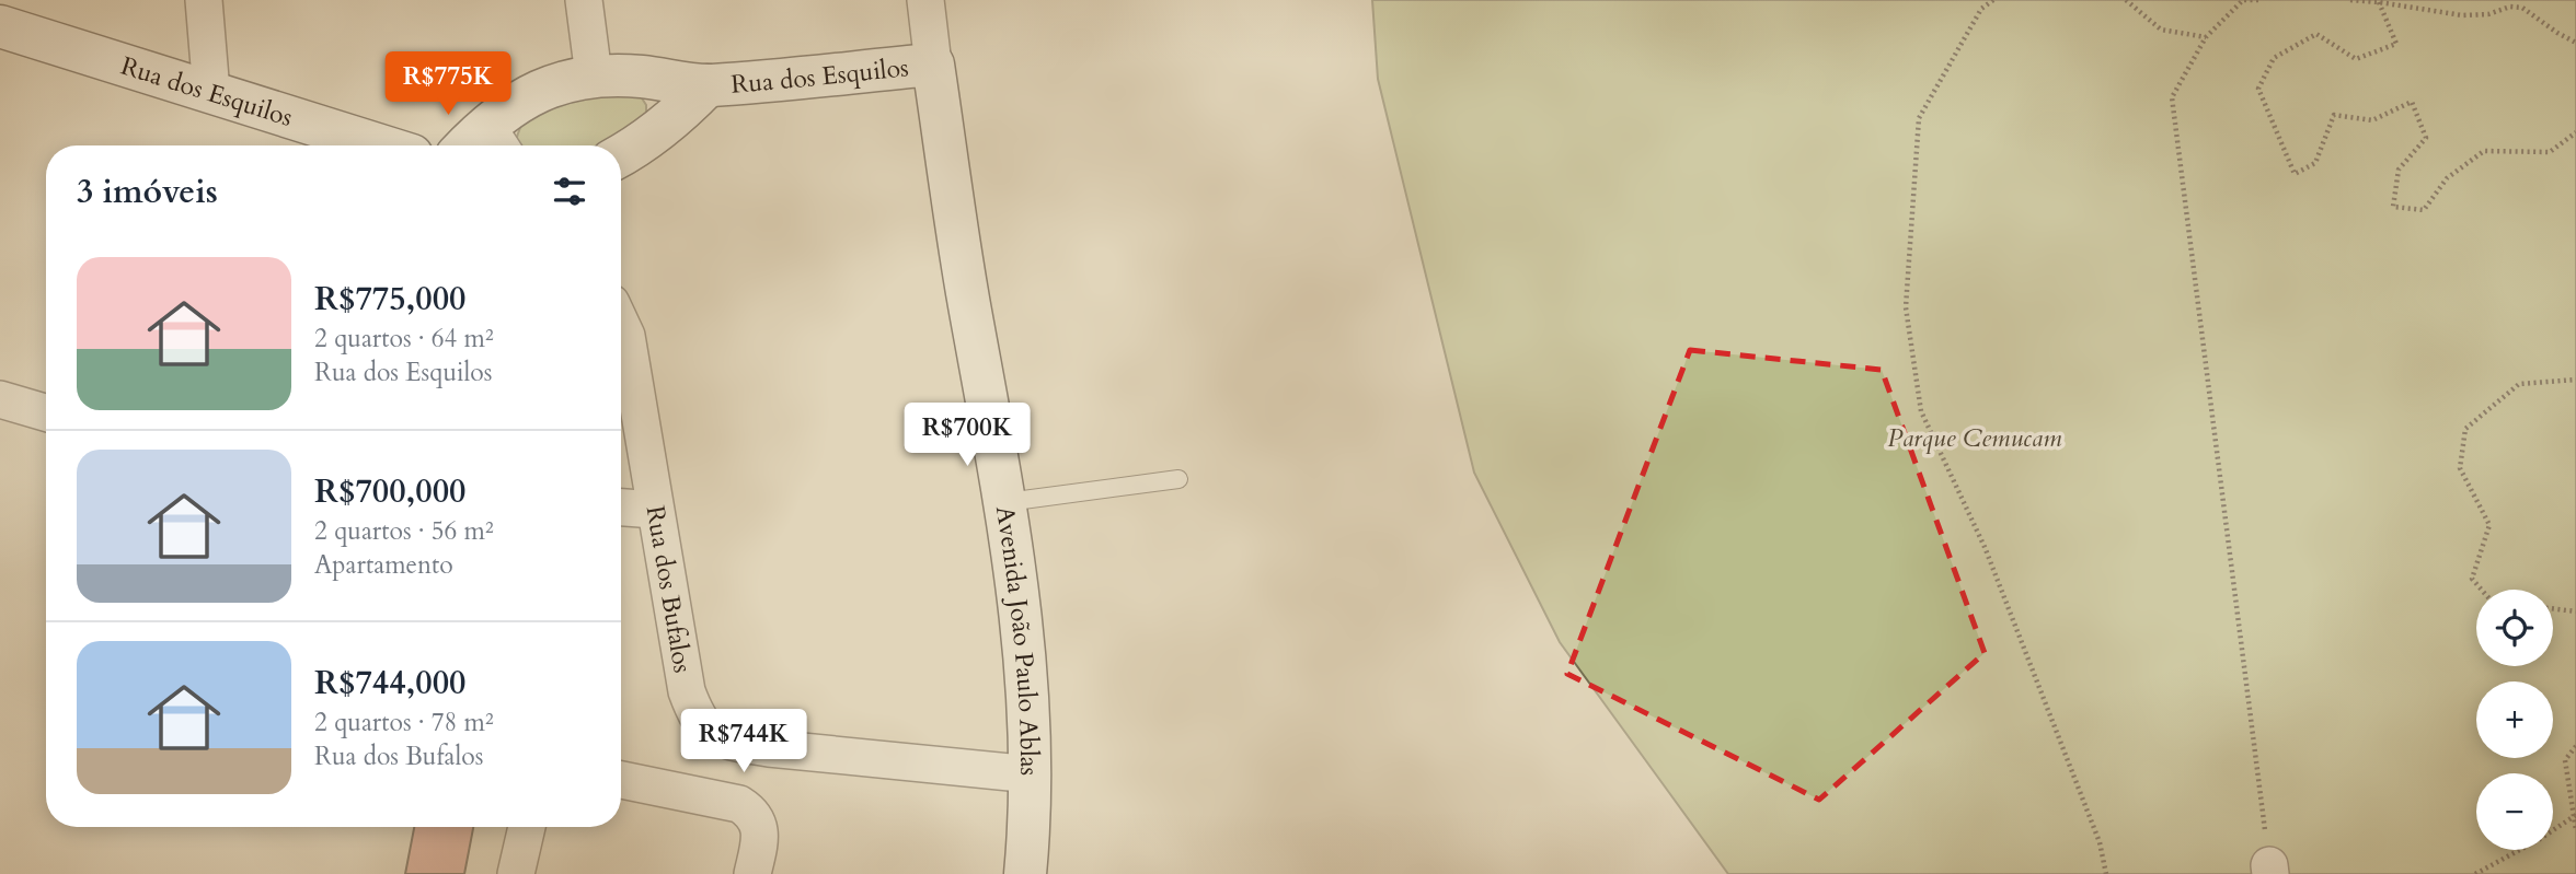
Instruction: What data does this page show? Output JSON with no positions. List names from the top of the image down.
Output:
{
  "streets": {
    "street": ["Rua dos Esquilos", "Rua dos Bufalos", "Avenida João Paulo Ablas"]
  },
  "crossings": [
    ["Rua dos Esquilos", "Avenida João Paulo Ablas"],
    ["Rua dos Bufalos", "Avenida João Paulo Ablas"]
  ],
  "parks": ["Parque Cemucam"],
  "page": {
    "price": ["R$775K", "R$700K", "R$744K"],
    "heading": "3 imóveis",
    "list": [
      {
        "name": "R$775,000",
        "note": "2 quartos · 64 m² · Rua dos Esquilos"
      },
      {
        "name": "R$700,000",
        "note": "2 quartos · 56 m² · Apartamento"
      },
      {
        "name": "R$744,000",
        "note": "2 quartos · 78 m² · Rua dos Bufalos"
      }
    ],
    "map_buttons": ["+", "−"]
  }
}
